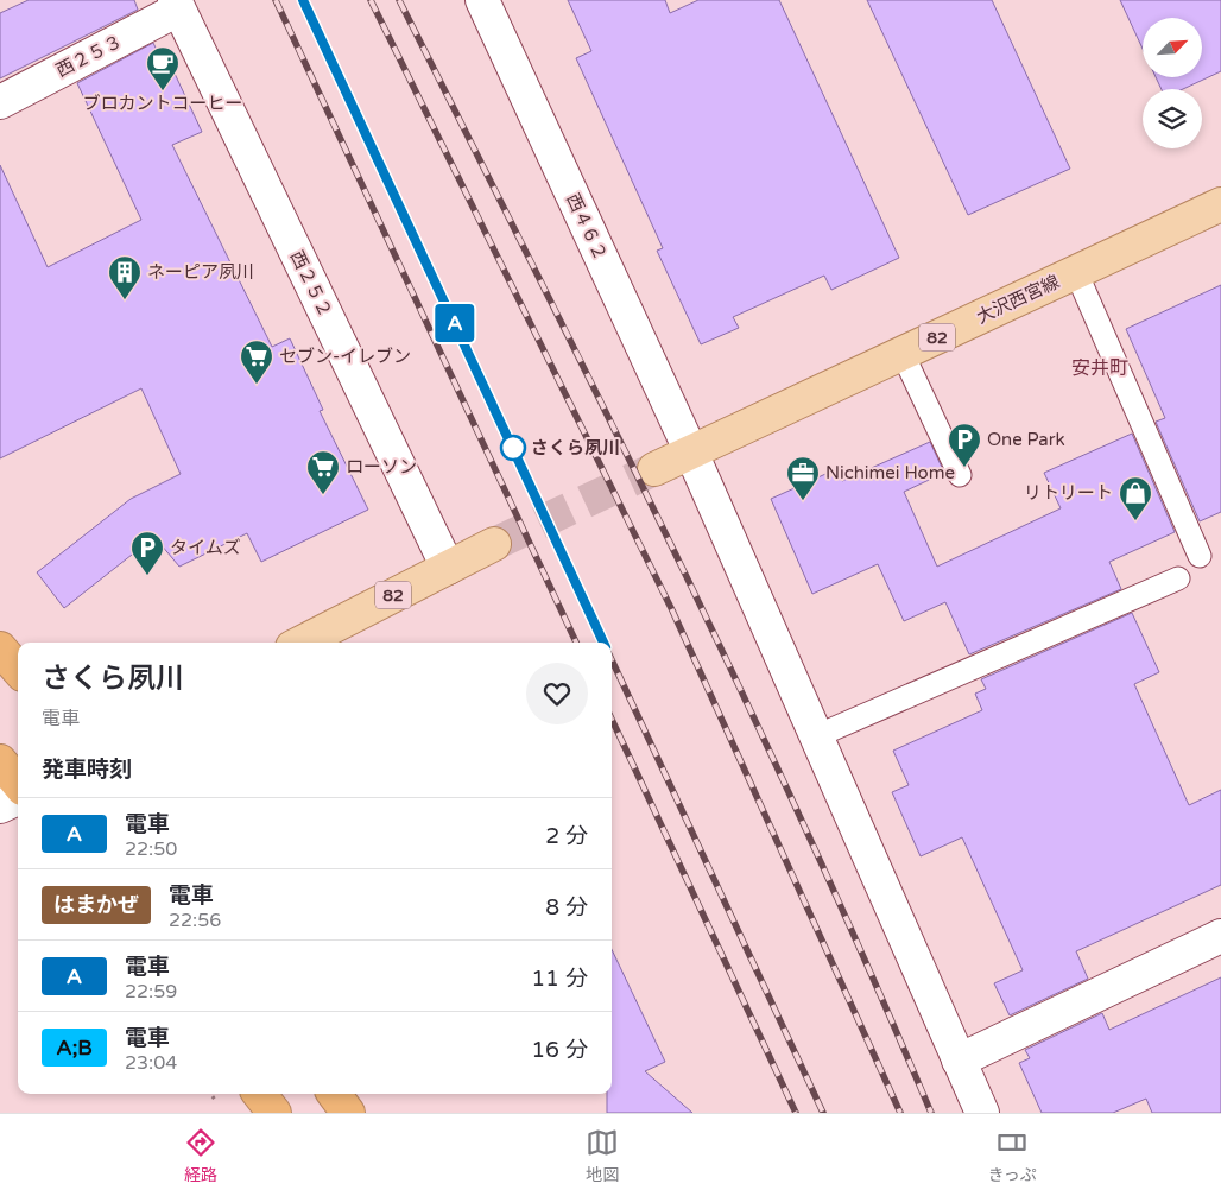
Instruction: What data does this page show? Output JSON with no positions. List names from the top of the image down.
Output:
{
  "streets": {
    "main road": ["大沢西宮線", "82"],
    "street": ["西２５３", "西４６２", "西２５２"]
  },
  "crossings": [
    ["西２５３", "西２５２"],
    ["西４６２", "大沢西宮線"],
    ["西２５２", "82"]
  ],
  "districts": ["安井町"],
  "places": {
    "cafe": ["ブロカントコーヒー"],
    "building": ["ネーピア夙川"],
    "supermarket": ["セブン-イレブン", "ローソン"],
    "other": ["さくら夙川"],
    "parking": ["One Park", "タイムズ"],
    "office": ["Nichimei Home"],
    "shop": ["リトリート"]
  },
  "north": "top right",
  "page": {
    "on_map": "A",
    "heading": [
      ["さくら夙川", "電車"],
      "発車時刻"
    ],
    "list": [
      {
        "mark": "A",
        "name": "電車",
        "note": "22:50",
        "value": "2 分"
      },
      {
        "mark": "はまかぜ",
        "name": "電車",
        "note": "22:56",
        "value": "8 分"
      },
      {
        "mark": "A",
        "name": "電車",
        "note": "22:59",
        "value": "11 分"
      },
      {
        "mark": "A;B",
        "name": "電車",
        "note": "23:04",
        "value": "16 分"
      }
    ],
    "tabs": ["経路", "地図", "きっぷ"]
  }
}
